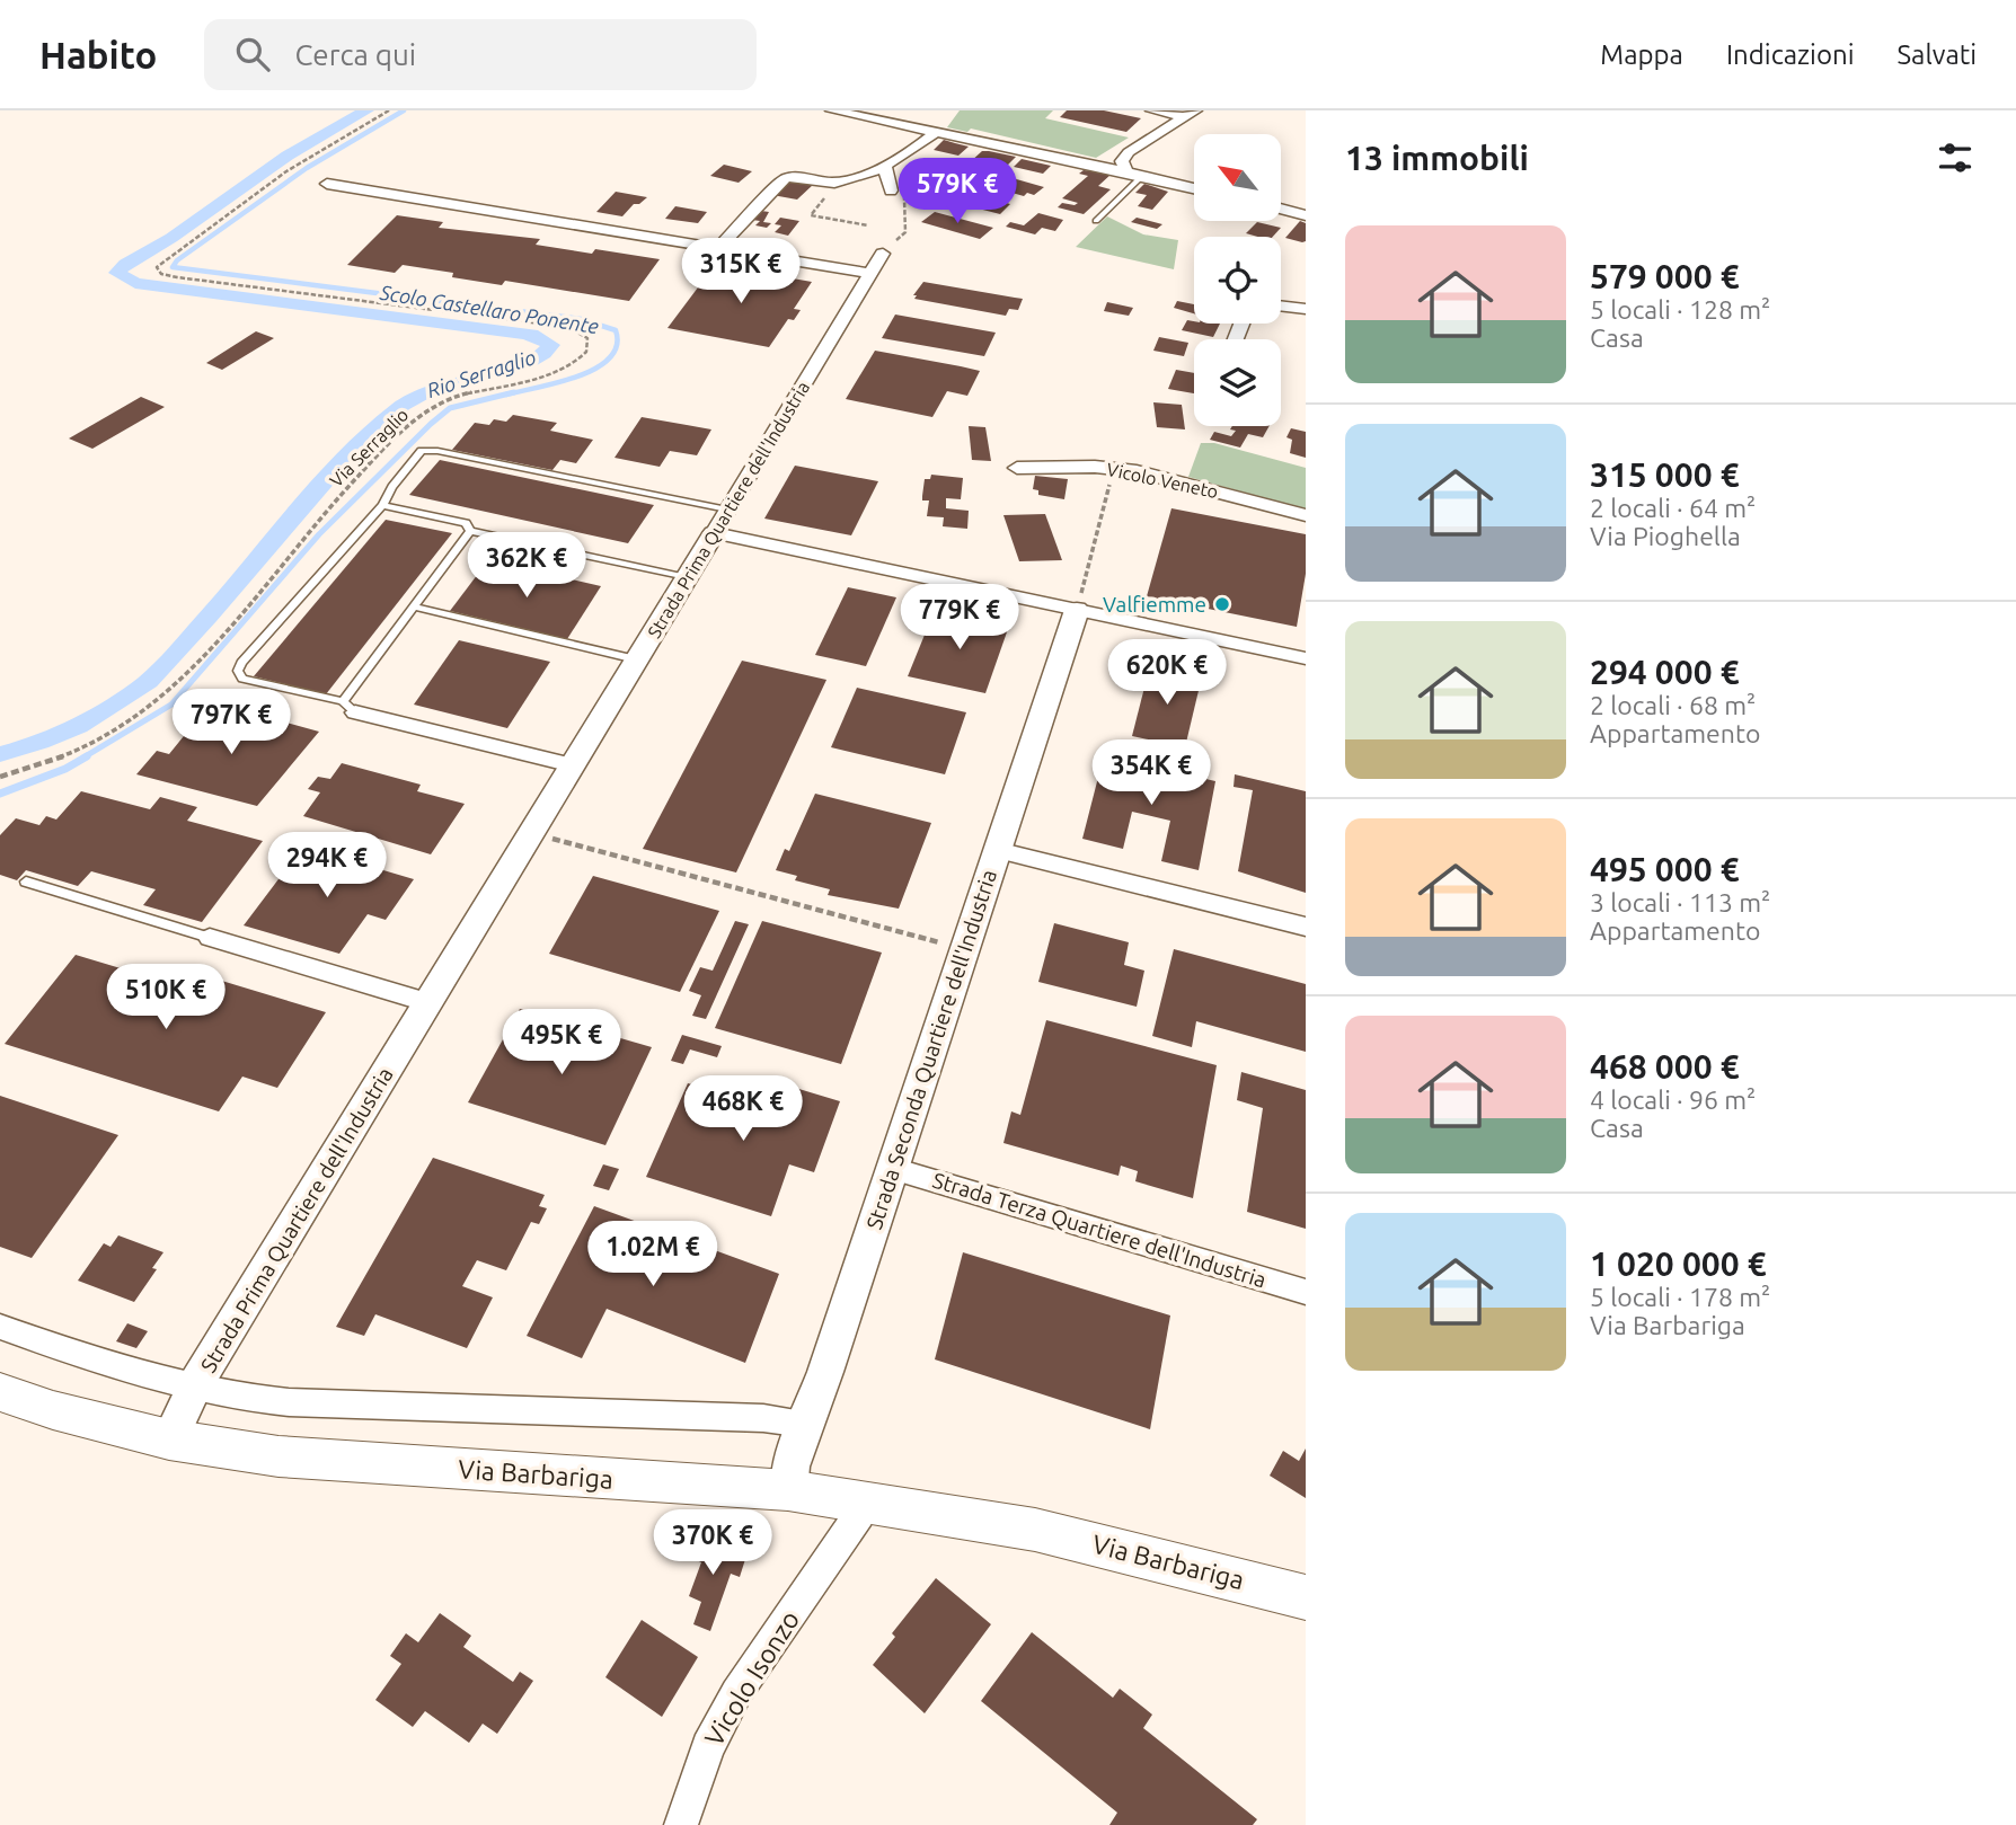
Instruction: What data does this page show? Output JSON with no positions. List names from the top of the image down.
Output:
{
  "streets": {
    "main road": ["Via Barbariga"],
    "street": [
      "Vicolo Veneto",
      "Strada Prima Quartiere dell'Industria",
      "Strada Seconda Quartiere dell'Industria",
      "Strada Terza Quartiere dell'Industria",
      "Vicolo Isonzo"
    ],
    "path": ["Via Serraglio"]
  },
  "crossings": [
    ["Strada Prima Quartiere dell'Industria", "Via Barbariga"],
    ["Strada Seconda Quartiere dell'Industria", "Strada Terza Quartiere dell'Industria"],
    ["Strada Seconda Quartiere dell'Industria", "Via Barbariga"],
    ["Via Barbariga", "Vicolo Isonzo"]
  ],
  "water": ["Scolo Castellaro Ponente", "Rio Serraglio"],
  "places": ["Valfiemme"],
  "north": "top left",
  "page": {
    "header": "Habito",
    "search": "Cerca qui",
    "nav": ["Mappa", "Indicazioni", "Salvati"],
    "heading": "13 immobili",
    "price": [
      "579K €",
      "315K €",
      "362K €",
      "779K €",
      "620K €",
      "797K €",
      "354K €",
      "294K €",
      "510K €",
      "495K €",
      "468K €",
      "1.02M €",
      "370K €"
    ],
    "list": [
      {
        "name": "579 000 €",
        "note": "5 locali · 128 m² · Casa"
      },
      {
        "name": "315 000 €",
        "note": "2 locali · 64 m² · Via Pioghella"
      },
      {
        "name": "294 000 €",
        "note": "2 locali · 68 m² · Appartamento"
      },
      {
        "name": "495 000 €",
        "note": "3 locali · 113 m² · Appartamento"
      },
      {
        "name": "468 000 €",
        "note": "4 locali · 96 m² · Casa"
      },
      {
        "name": "1 020 000 €",
        "note": "5 locali · 178 m² · Via Barbariga"
      }
    ]
  }
}
